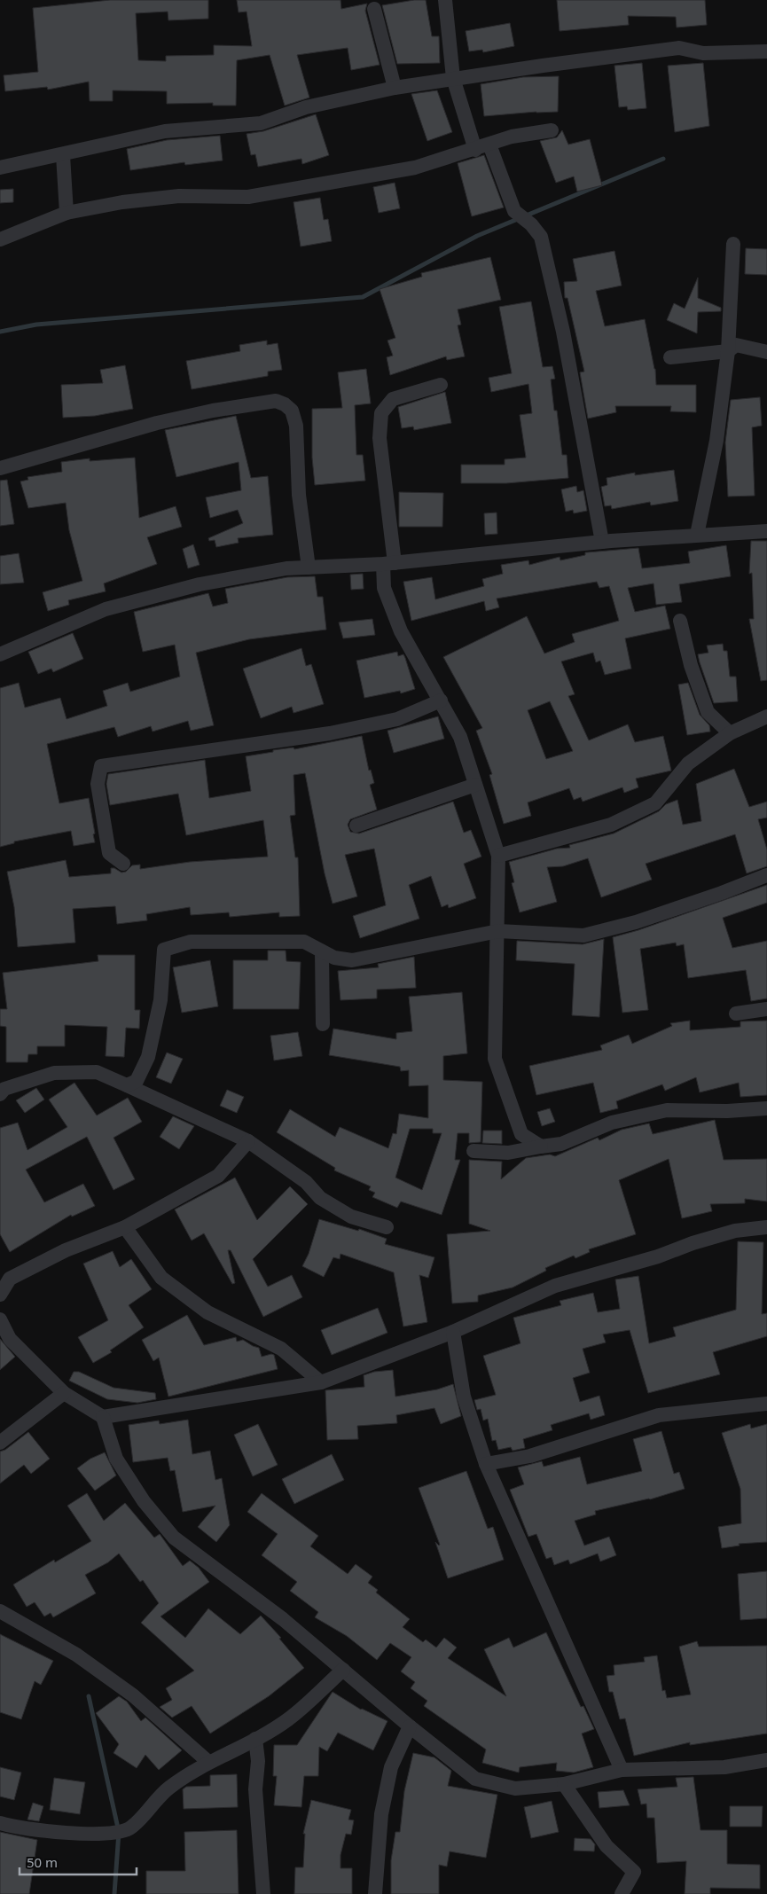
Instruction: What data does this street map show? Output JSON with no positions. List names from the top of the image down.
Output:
{
  "scale_bar": "50 m"
}
